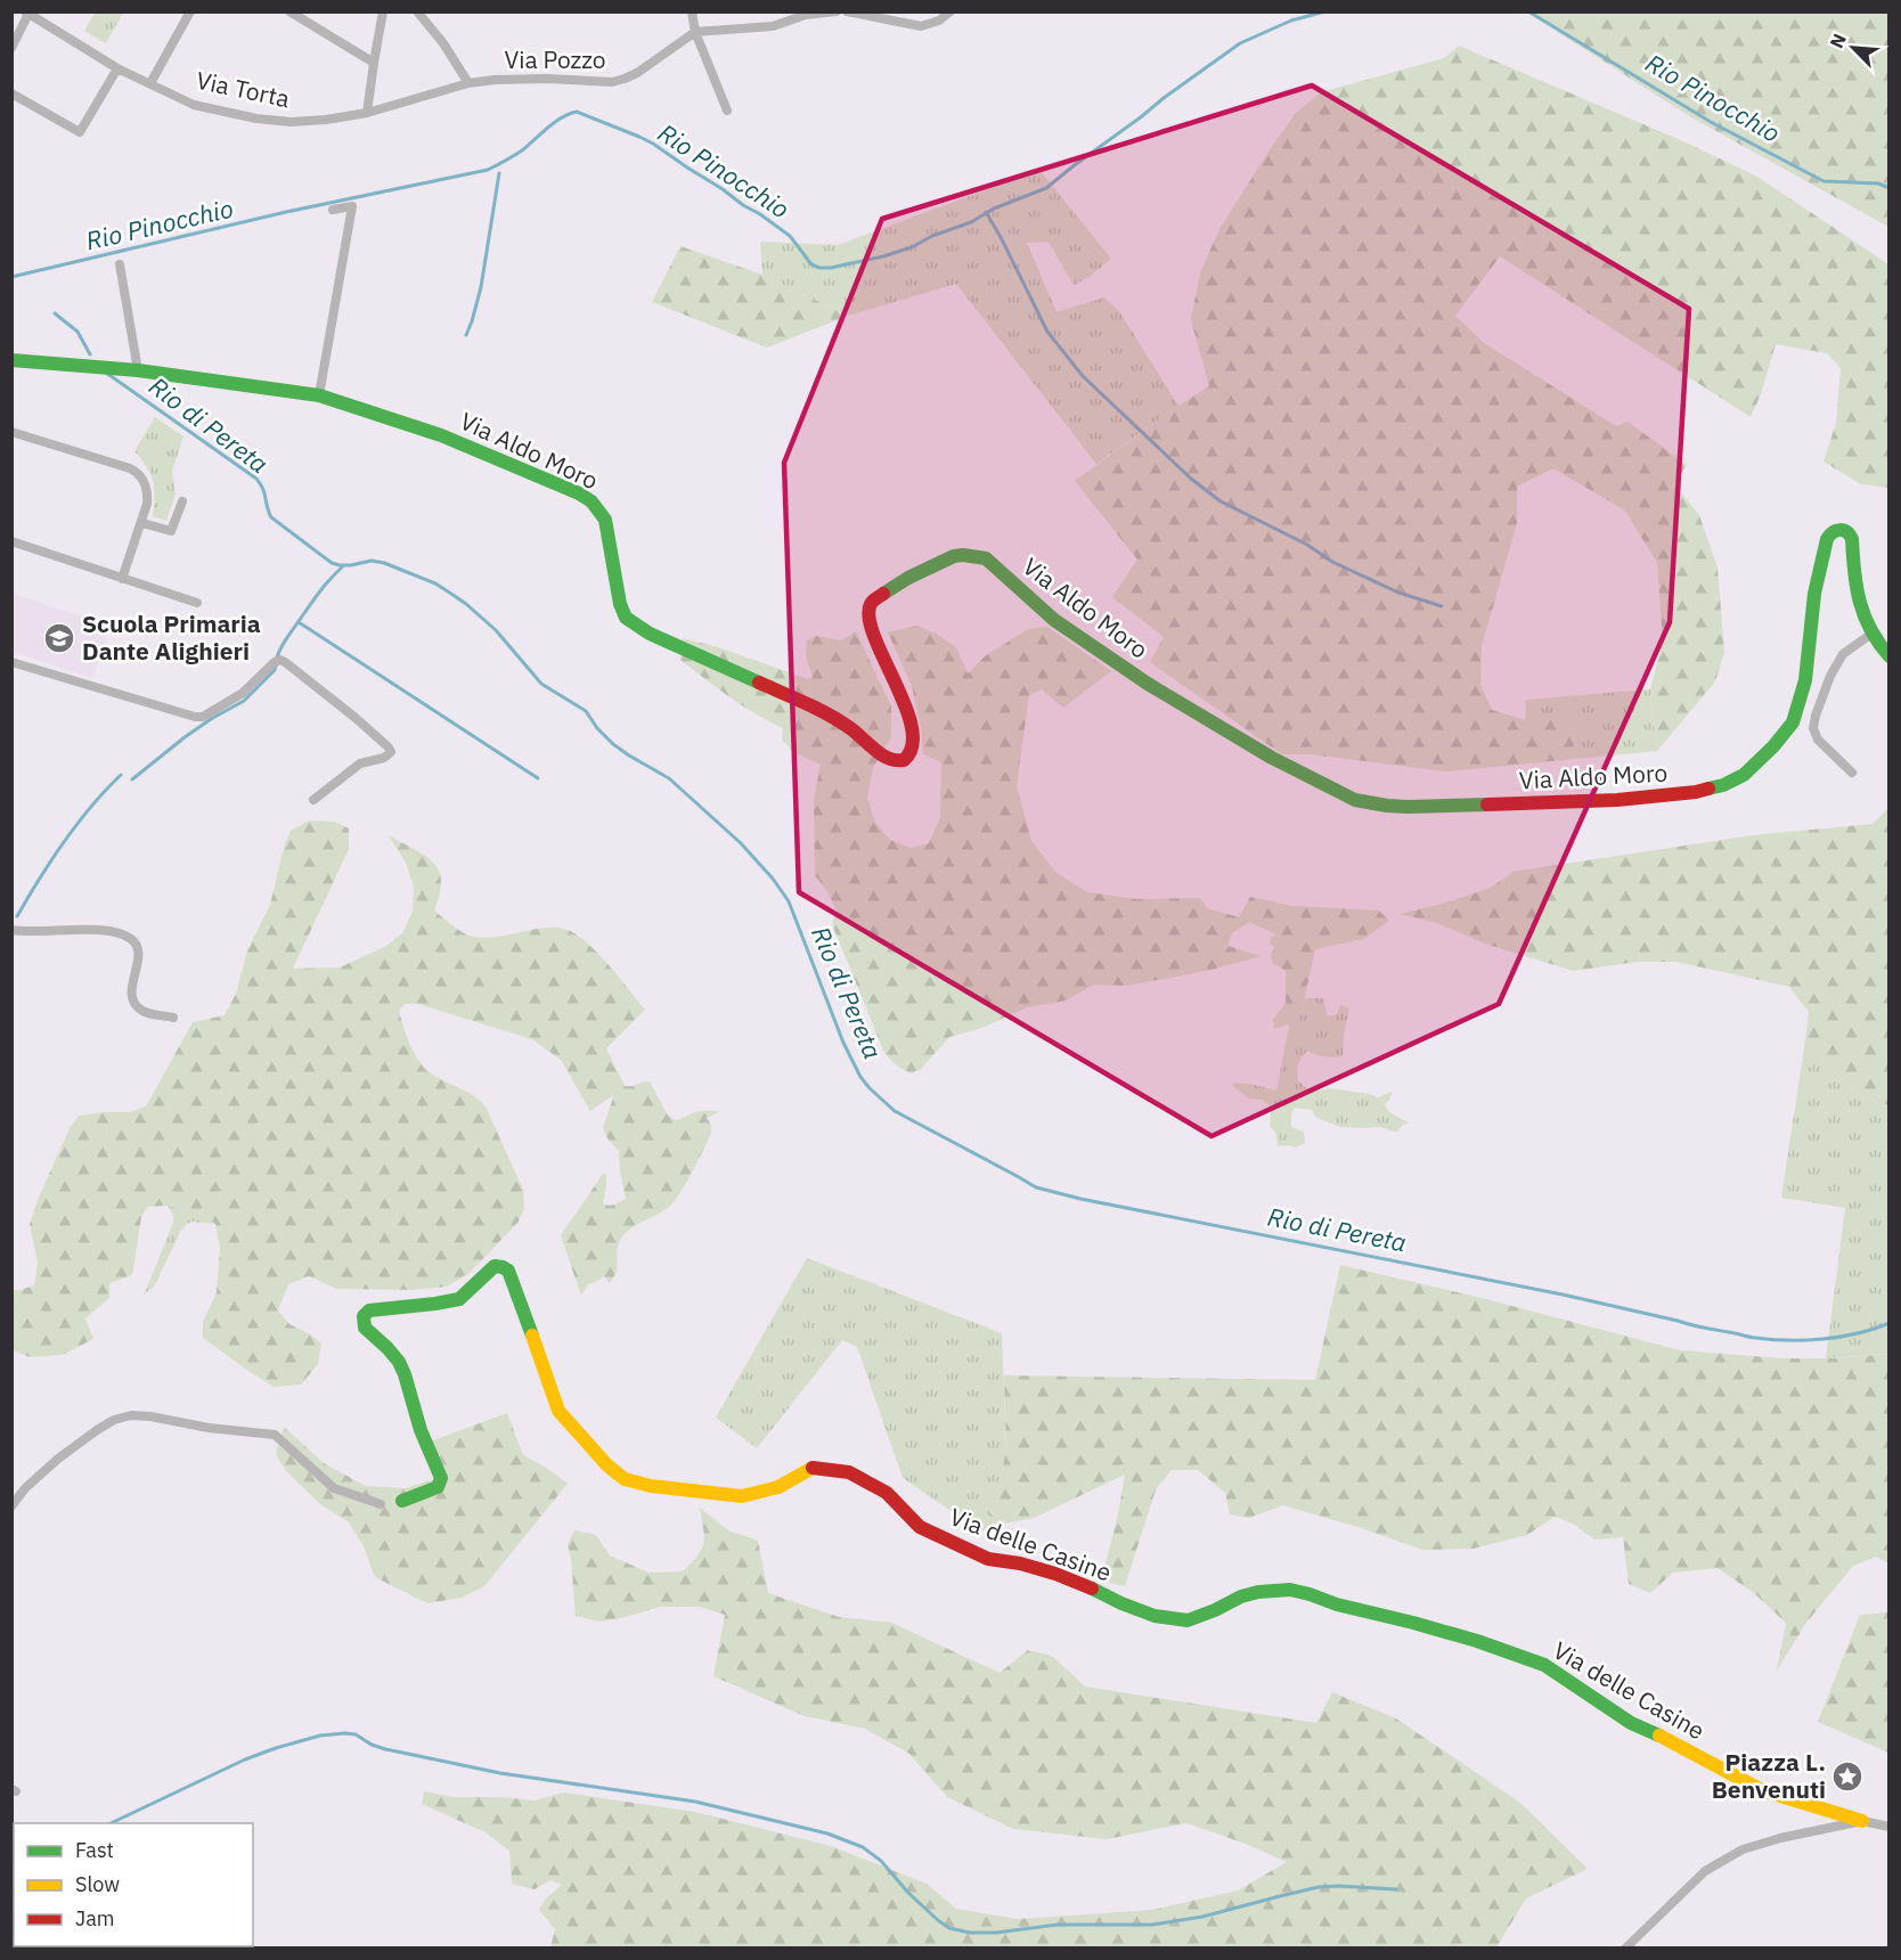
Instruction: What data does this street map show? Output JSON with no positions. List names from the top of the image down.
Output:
{
  "streets": {
    "main road": ["Via Aldo Moro", "Via delle Casine"],
    "street": ["Via Pozzo", "Via Torta"]
  },
  "crossings": [
    ["Via Pozzo", "Via Torta"]
  ],
  "water": ["Rio Pinocchio", "Rio di Pereta"],
  "places": {
    "school or university": ["Scuola Primaria Dante Alighieri"],
    "place": ["Piazza L. Benvenuti"]
  },
  "legend": ["Fast", "Slow", "Jam"],
  "north": "top left"
}
